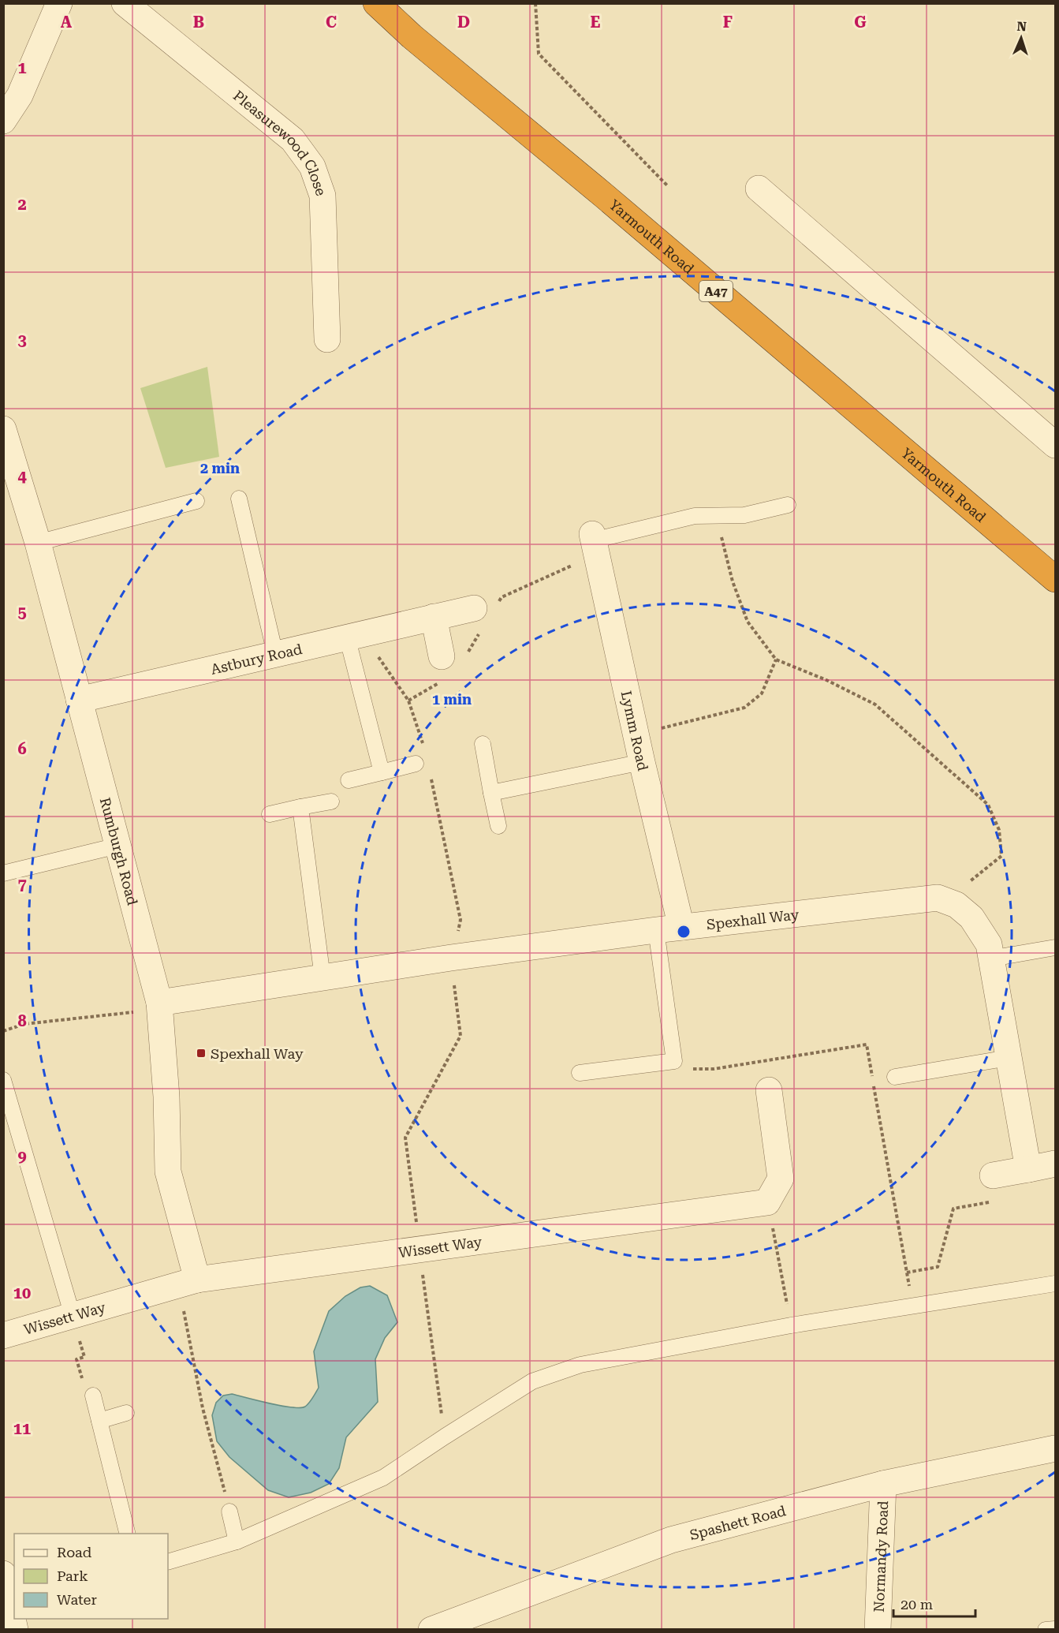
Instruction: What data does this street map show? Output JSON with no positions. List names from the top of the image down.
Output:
{
  "streets": {
    "highway": ["Yarmouth Road", "A47"],
    "street": [
      "Pleasurewood Close",
      "Astbury Road",
      "Lymm Road",
      "Rumburgh Road",
      "Spexhall Way",
      "Wissett Way",
      "Spashett Road",
      "Normandy Road"
    ]
  },
  "crossings": [
    ["Astbury Road", "Rumburgh Road"],
    ["Lymm Road", "Spexhall Way"],
    ["Rumburgh Road", "Spexhall Way"],
    ["Rumburgh Road", "Wissett Way"],
    ["Spashett Road", "Normandy Road"]
  ],
  "places": {
    "transit": ["Spexhall Way"]
  },
  "legend": ["Road", "Park", "Water"],
  "scale_bar": "20 m",
  "north": "top",
  "grid": {
    "columns": [
      "A",
      "B",
      "C",
      "D",
      "E",
      "F",
      "G"
    ],
    "rows": [
      "1",
      "2",
      "3",
      "4",
      "5",
      "6",
      "7",
      "8",
      "9",
      "10",
      "11"
    ]
  },
  "rings": ["2 min", "1 min"]
}
